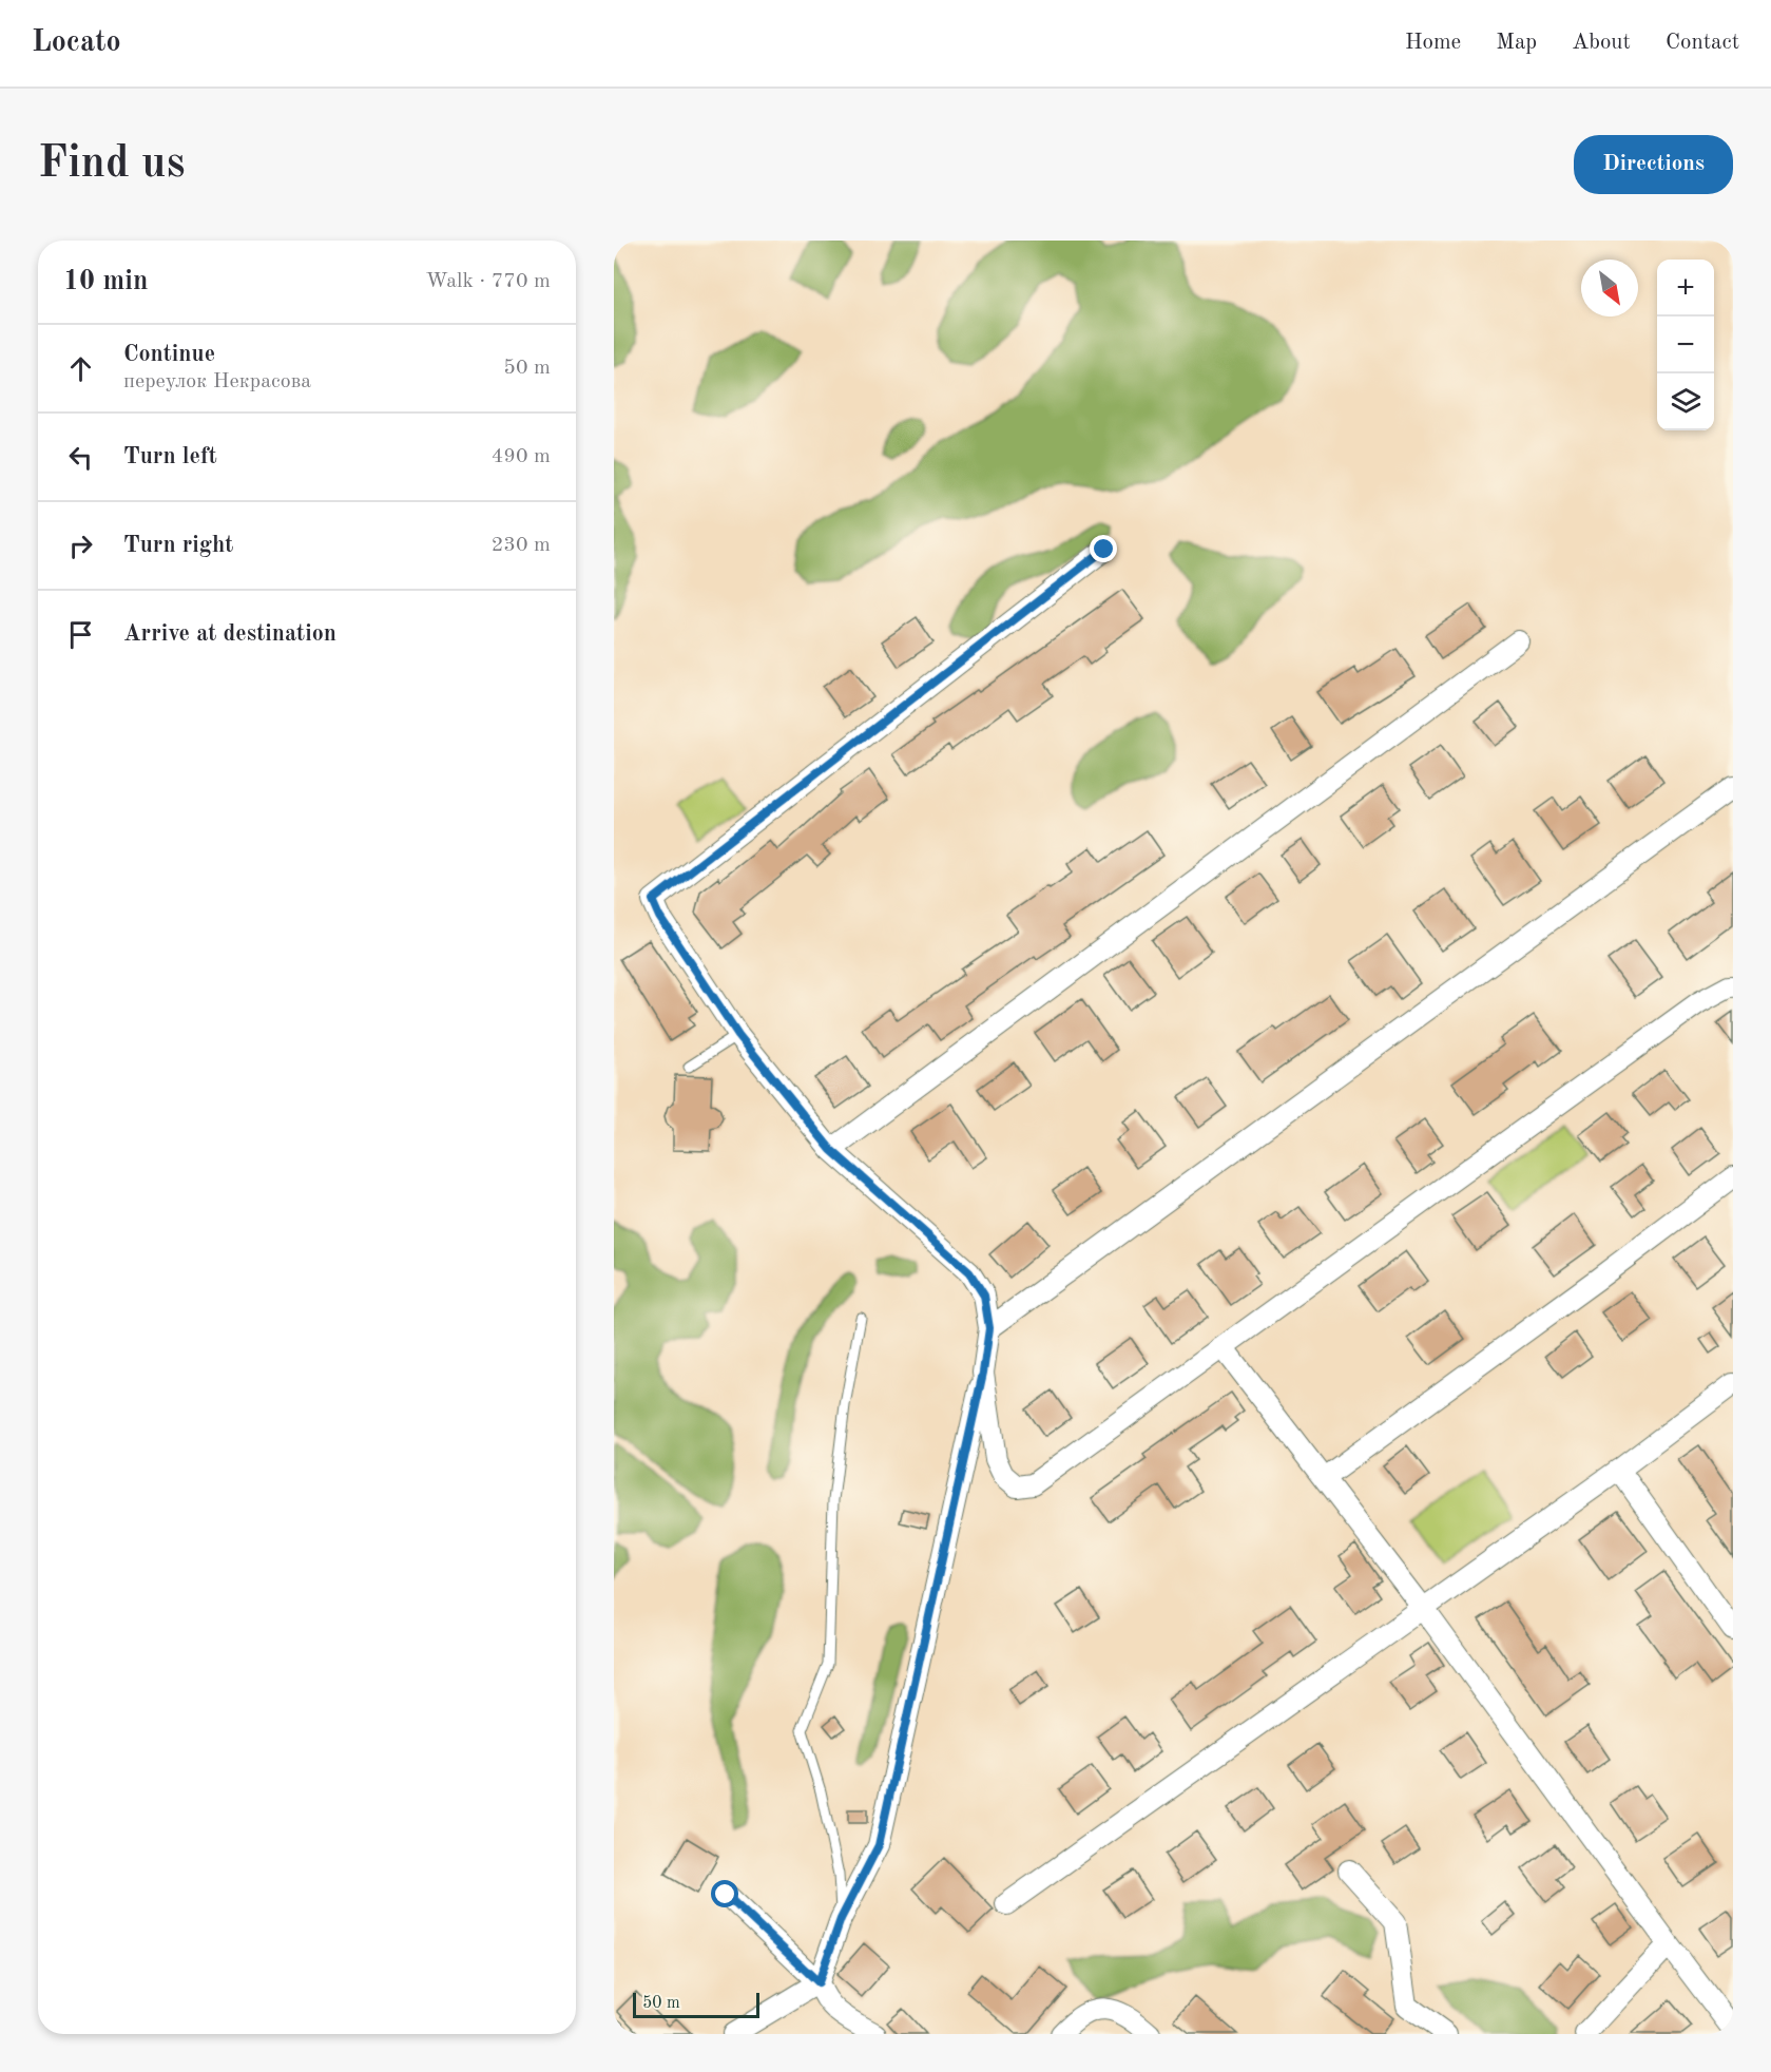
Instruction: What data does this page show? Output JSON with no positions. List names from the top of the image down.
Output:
{
  "scale_bar": "50 m",
  "north": "bottom right",
  "page": {
    "header": "Locato",
    "nav": [
      "Home",
      "Map",
      "About",
      "Contact"
    ],
    "buttons": "Directions",
    "title": "Find us",
    "heading": ["10 min", "Walk · 770 m"],
    "map_buttons": ["+", "−"],
    "list": [
      ["Continue", "переулок Некрасова", "50 m"],
      ["Turn left", "490 m"],
      ["Turn right", "230 m"],
      "Arrive at destination"
    ],
    "scale": "50 m"
  }
}
